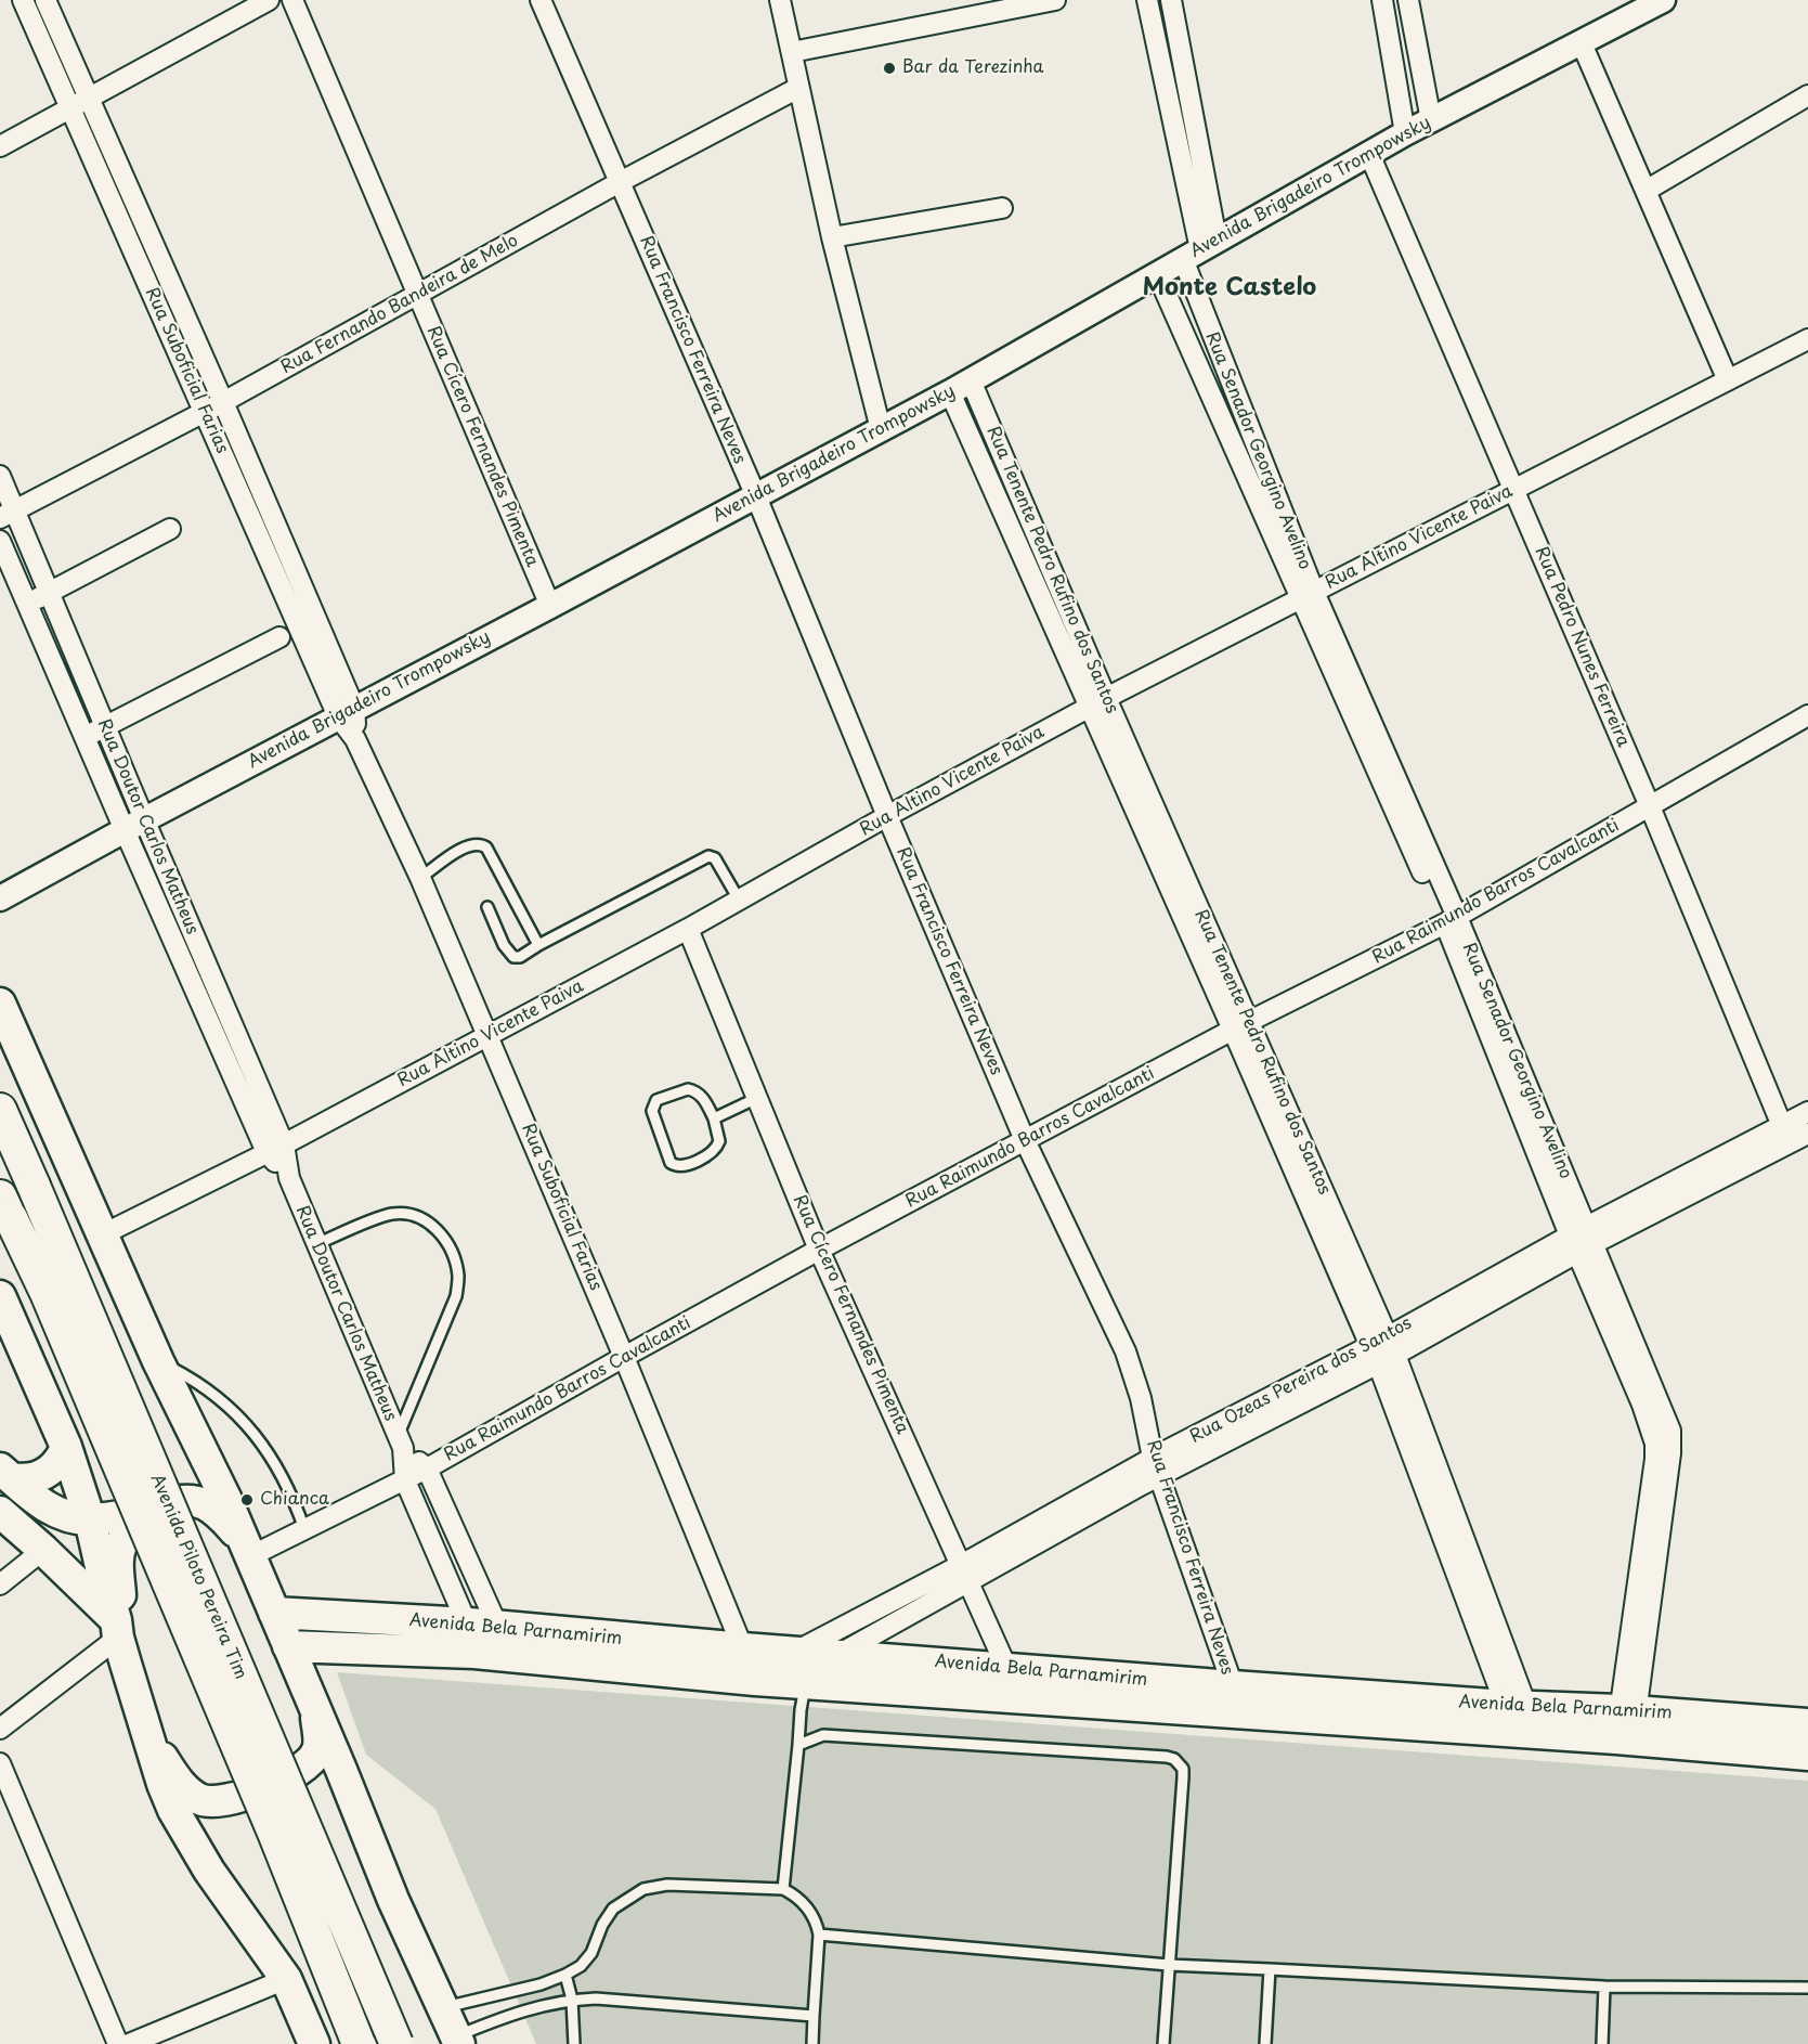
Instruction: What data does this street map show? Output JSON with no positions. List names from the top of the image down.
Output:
{
  "streets": {
    "highway": ["Avenida Piloto Pereira Tim"],
    "main road": ["Avenida Bela Parnamirim"],
    "street": [
      "Avenida Brigadeiro Trompowsky",
      "Rua Fernando Bandeira de Melo",
      "Rua Francisco Ferreira Neves",
      "Rua Suboficial Farias",
      "Rua Cícero Fernandes Pimenta",
      "Rua Senador Georgino Avelino",
      "Rua Altino Vicente Paiva",
      "Rua Tenente Pedro Rufino dos Santos",
      "Rua Pedro Nunes Ferreira",
      "Rua Doutor Carlos Matheus",
      "Rua Raimundo Barros Cavalcanti",
      "Rua Ozeas Pereira dos Santos"
    ]
  },
  "crossings": [
    ["Avenida Brigadeiro Trompowsky", "Rua Francisco Ferreira Neves"],
    ["Avenida Brigadeiro Trompowsky", "Rua Suboficial Farias"],
    ["Avenida Brigadeiro Trompowsky", "Rua Cícero Fernandes Pimenta"],
    ["Avenida Brigadeiro Trompowsky", "Rua Senador Georgino Avelino"],
    ["Avenida Brigadeiro Trompowsky", "Rua Tenente Pedro Rufino dos Santos"],
    ["Avenida Brigadeiro Trompowsky", "Rua Pedro Nunes Ferreira"],
    ["Avenida Brigadeiro Trompowsky", "Rua Doutor Carlos Matheus"],
    ["Rua Fernando Bandeira de Melo", "Rua Francisco Ferreira Neves"],
    ["Rua Fernando Bandeira de Melo", "Rua Suboficial Farias"],
    ["Rua Fernando Bandeira de Melo", "Rua Cícero Fernandes Pimenta"],
    ["Rua Fernando Bandeira de Melo", "Rua Doutor Carlos Matheus"],
    ["Rua Francisco Ferreira Neves", "Rua Altino Vicente Paiva"],
    ["Rua Francisco Ferreira Neves", "Rua Raimundo Barros Cavalcanti"],
    ["Rua Francisco Ferreira Neves", "Rua Ozeas Pereira dos Santos"],
    ["Rua Francisco Ferreira Neves", "Avenida Bela Parnamirim"],
    ["Rua Suboficial Farias", "Rua Altino Vicente Paiva"],
    ["Rua Suboficial Farias", "Rua Raimundo Barros Cavalcanti"],
    ["Rua Suboficial Farias", "Avenida Bela Parnamirim"],
    ["Rua Cícero Fernandes Pimenta", "Rua Altino Vicente Paiva"],
    ["Rua Cícero Fernandes Pimenta", "Rua Raimundo Barros Cavalcanti"],
    ["Rua Cícero Fernandes Pimenta", "Rua Ozeas Pereira dos Santos"],
    ["Rua Cícero Fernandes Pimenta", "Avenida Bela Parnamirim"],
    ["Rua Senador Georgino Avelino", "Rua Altino Vicente Paiva"],
    ["Rua Senador Georgino Avelino", "Rua Raimundo Barros Cavalcanti"],
    ["Rua Senador Georgino Avelino", "Rua Ozeas Pereira dos Santos"],
    ["Rua Senador Georgino Avelino", "Avenida Bela Parnamirim"],
    ["Rua Altino Vicente Paiva", "Rua Tenente Pedro Rufino dos Santos"],
    ["Rua Altino Vicente Paiva", "Rua Pedro Nunes Ferreira"],
    ["Rua Altino Vicente Paiva", "Rua Doutor Carlos Matheus"],
    ["Rua Tenente Pedro Rufino dos Santos", "Rua Raimundo Barros Cavalcanti"],
    ["Rua Tenente Pedro Rufino dos Santos", "Rua Ozeas Pereira dos Santos"],
    ["Rua Tenente Pedro Rufino dos Santos", "Avenida Bela Parnamirim"],
    ["Rua Pedro Nunes Ferreira", "Rua Raimundo Barros Cavalcanti"],
    ["Rua Pedro Nunes Ferreira", "Rua Ozeas Pereira dos Santos"],
    ["Rua Doutor Carlos Matheus", "Rua Raimundo Barros Cavalcanti"],
    ["Rua Doutor Carlos Matheus", "Avenida Bela Parnamirim"],
    ["Rua Ozeas Pereira dos Santos", "Avenida Bela Parnamirim"]
  ],
  "districts": ["Monte Castelo"],
  "places": ["Bar da Terezinha", "Chianca"]
}
